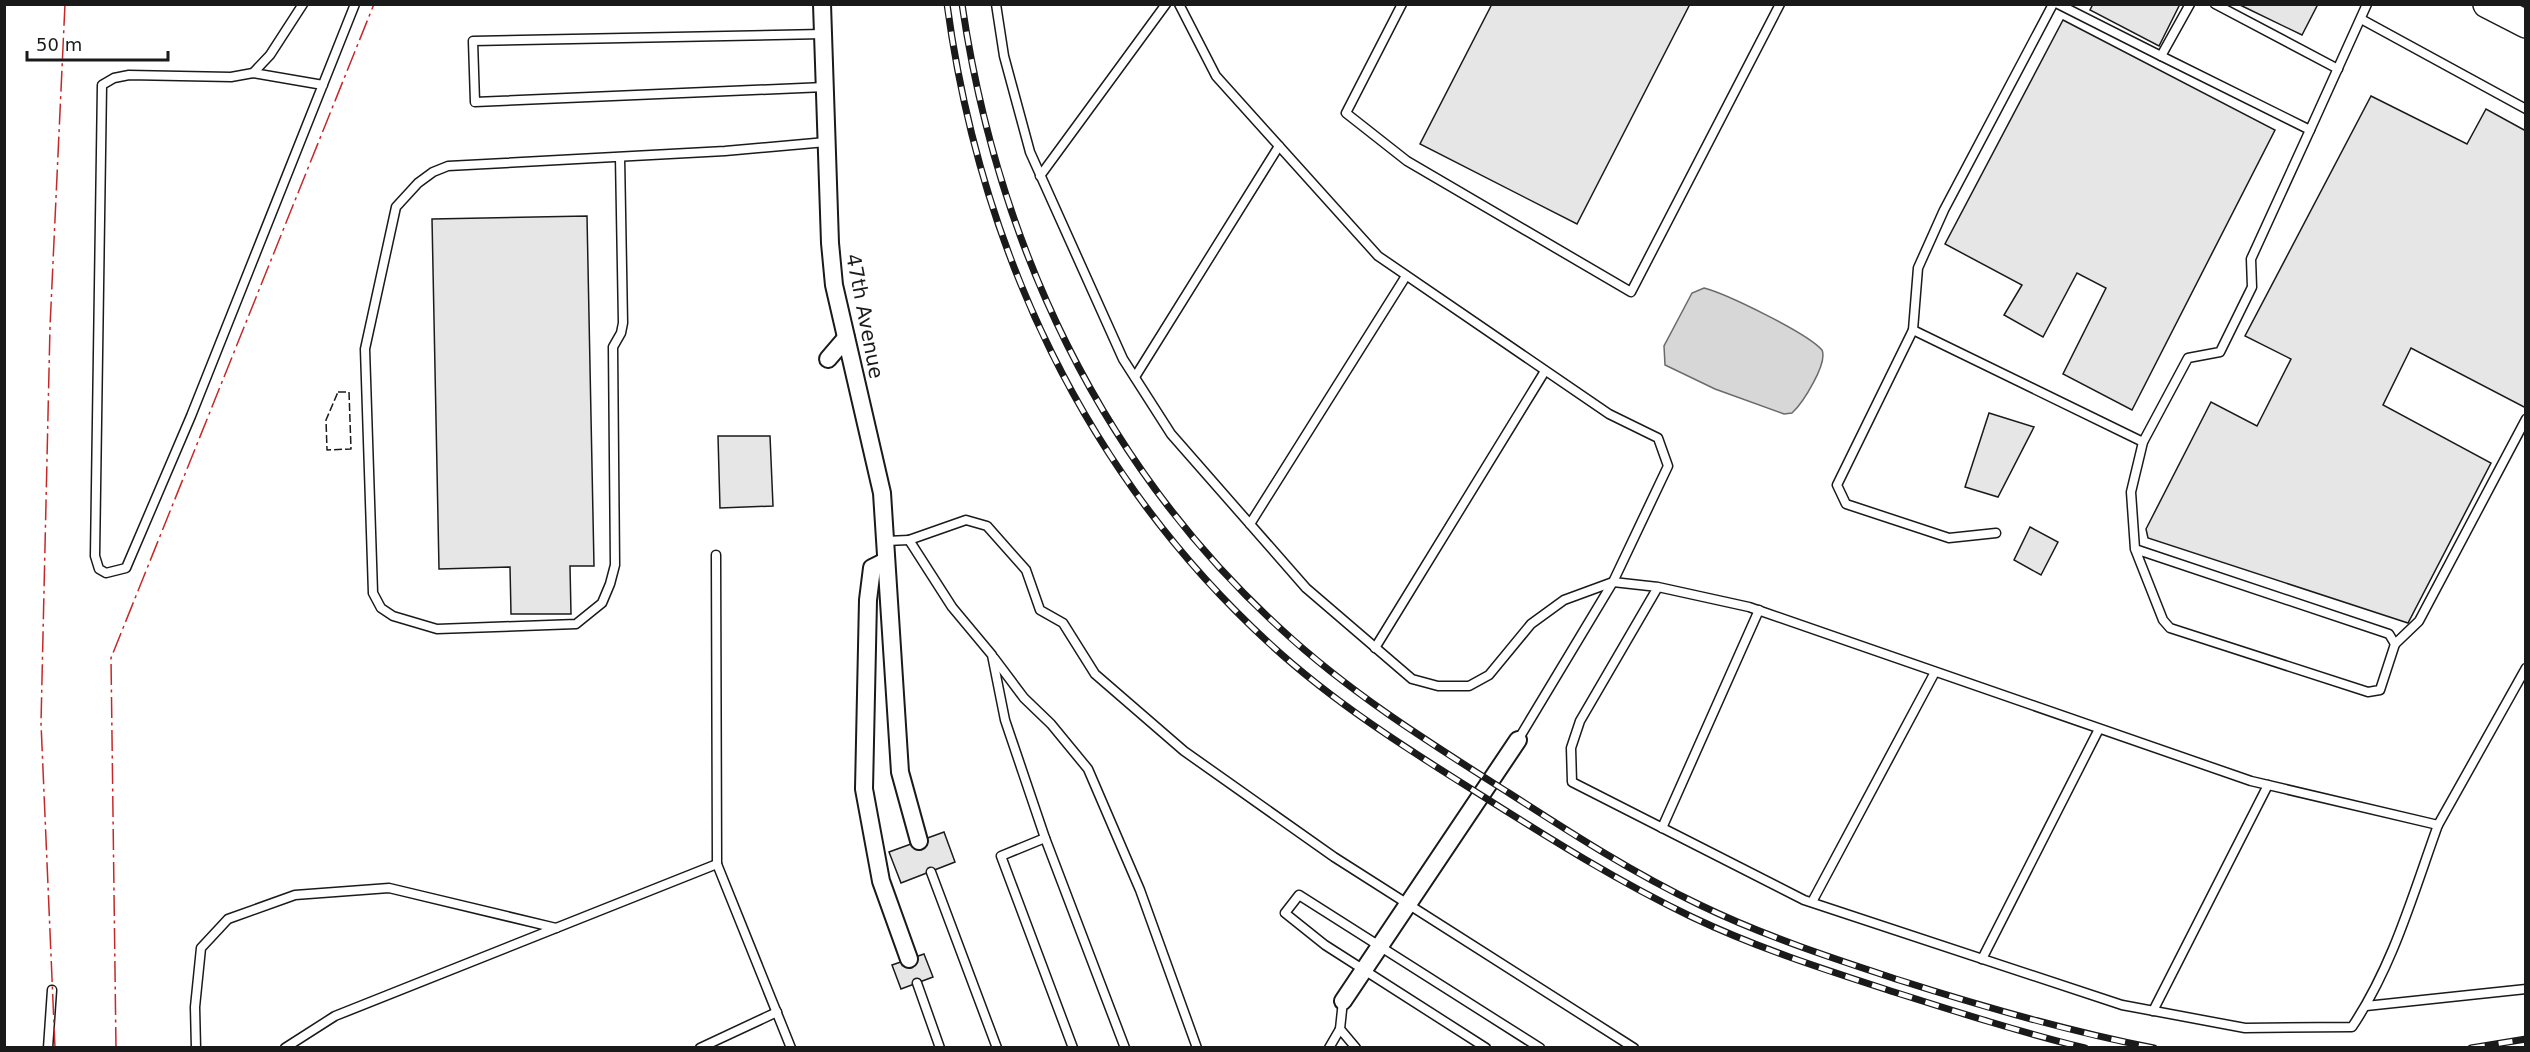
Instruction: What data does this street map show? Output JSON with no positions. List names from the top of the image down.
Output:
{
  "streets": {
    "street": ["47th Avenue"]
  },
  "scale_bar": "50 m"
}
